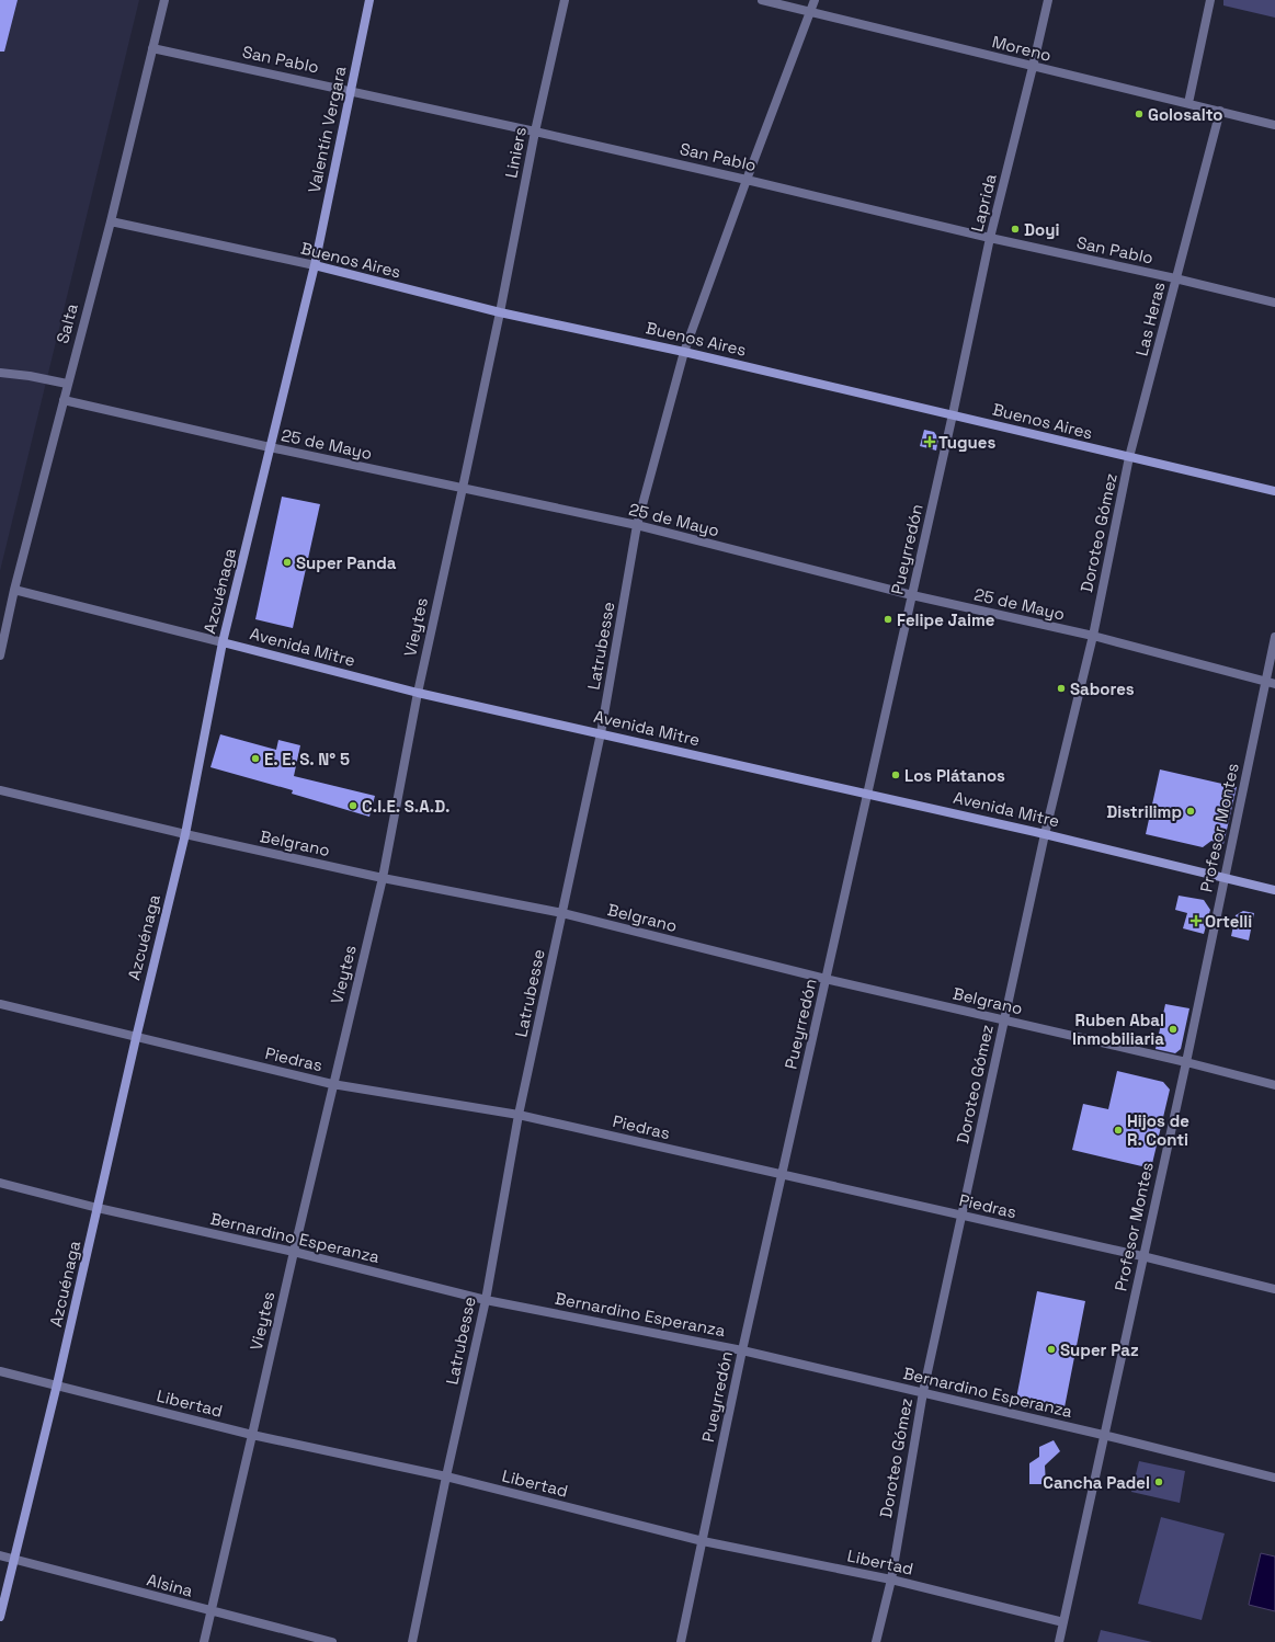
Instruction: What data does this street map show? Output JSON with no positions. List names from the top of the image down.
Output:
{
  "streets": {
    "street": [
      "Moreno",
      "San Pablo",
      "Valentín Vergara",
      "Liniers",
      "Laprida",
      "Buenos Aires",
      "Las Heras",
      "Salta",
      "25 de Mayo",
      "Doroteo Gómez",
      "Pueyrredón",
      "Azcuénaga",
      "Vieytes",
      "Latrubesse",
      "Avenida Mitre",
      "Profesor Montes",
      "Belgrano",
      "Piedras",
      "Bernardino Esperanza",
      "Libertad",
      "Alsina"
    ]
  },
  "crossings": [
    ["Moreno", "Laprida"],
    ["Moreno", "Las Heras"],
    ["Moreno", "Latrubesse"],
    ["San Pablo", "Valentín Vergara"],
    ["San Pablo", "Liniers"],
    ["San Pablo", "Laprida"],
    ["San Pablo", "Las Heras"],
    ["San Pablo", "Salta"],
    ["San Pablo", "Latrubesse"],
    ["Valentín Vergara", "Buenos Aires"],
    ["Valentín Vergara", "Azcuénaga"],
    ["Liniers", "Buenos Aires"],
    ["Liniers", "Vieytes"],
    ["Laprida", "Buenos Aires"],
    ["Laprida", "Pueyrredón"],
    ["Buenos Aires", "Las Heras"],
    ["Buenos Aires", "Salta"],
    ["Buenos Aires", "Doroteo Gómez"],
    ["Buenos Aires", "Pueyrredón"],
    ["Buenos Aires", "Azcuénaga"],
    ["Buenos Aires", "Vieytes"],
    ["Buenos Aires", "Latrubesse"],
    ["Las Heras", "Doroteo Gómez"],
    ["Salta", "25 de Mayo"],
    ["Salta", "Avenida Mitre"],
    ["25 de Mayo", "Doroteo Gómez"],
    ["25 de Mayo", "Pueyrredón"],
    ["25 de Mayo", "Azcuénaga"],
    ["25 de Mayo", "Vieytes"],
    ["25 de Mayo", "Latrubesse"],
    ["25 de Mayo", "Profesor Montes"],
    ["Doroteo Gómez", "Avenida Mitre"],
    ["Doroteo Gómez", "Belgrano"],
    ["Doroteo Gómez", "Piedras"],
    ["Doroteo Gómez", "Bernardino Esperanza"],
    ["Doroteo Gómez", "Libertad"],
    ["Pueyrredón", "Avenida Mitre"],
    ["Pueyrredón", "Belgrano"],
    ["Pueyrredón", "Piedras"],
    ["Pueyrredón", "Bernardino Esperanza"],
    ["Pueyrredón", "Libertad"],
    ["Azcuénaga", "Avenida Mitre"],
    ["Azcuénaga", "Belgrano"],
    ["Azcuénaga", "Piedras"],
    ["Azcuénaga", "Bernardino Esperanza"],
    ["Azcuénaga", "Libertad"],
    ["Azcuénaga", "Alsina"],
    ["Vieytes", "Avenida Mitre"],
    ["Vieytes", "Belgrano"],
    ["Vieytes", "Piedras"],
    ["Vieytes", "Bernardino Esperanza"],
    ["Vieytes", "Libertad"],
    ["Vieytes", "Alsina"],
    ["Latrubesse", "Avenida Mitre"],
    ["Latrubesse", "Belgrano"],
    ["Latrubesse", "Piedras"],
    ["Latrubesse", "Bernardino Esperanza"],
    ["Latrubesse", "Libertad"],
    ["Avenida Mitre", "Profesor Montes"],
    ["Profesor Montes", "Belgrano"],
    ["Profesor Montes", "Piedras"],
    ["Profesor Montes", "Bernardino Esperanza"],
    ["Profesor Montes", "Libertad"]
  ],
  "places": {
    "other": [
      "Golosalto",
      "Doyi",
      "Super Panda",
      "Felipe Jaime",
      "Sabores",
      "E. E. S. N° 5",
      "Los Plátanos",
      "C.I.E. S.A.D.",
      "Distrilimp",
      "Ruben Abal Inmobiliaria",
      "Hijos de R. Conti",
      "Super Paz",
      "Cancha Padel"
    ],
    "health": ["Tugues", "Ortelli"]
  }
}
